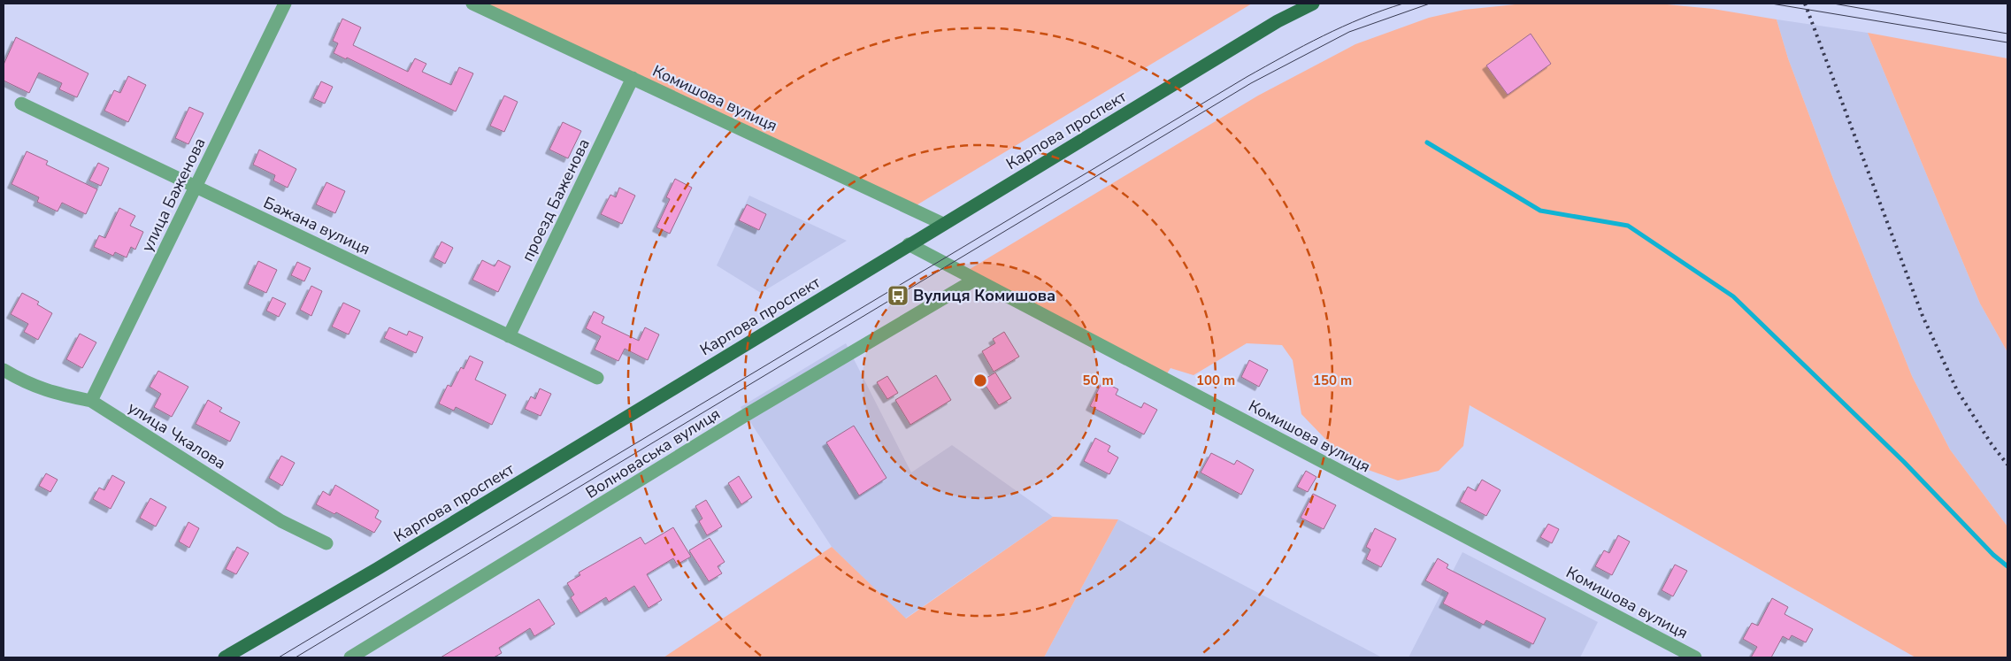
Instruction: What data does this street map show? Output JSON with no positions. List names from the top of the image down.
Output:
{
  "streets": {
    "main road": ["Карпова проспект"],
    "street": [
      "Комишова вулиця",
      "улица Баженова",
      "проезд Баженова",
      "Бажана вулиця",
      "улица Чкалова",
      "Волноваська вулиця"
    ]
  },
  "crossings": [
    ["Комишова вулиця", "Карпова проспект"],
    ["Комишова вулиця", "проезд Баженова"],
    ["Комишова вулиця", "Волноваська вулиця"],
    ["улица Баженова", "Бажана вулиця"],
    ["улица Баженова", "улица Чкалова"],
    ["проезд Баженова", "Бажана вулиця"]
  ],
  "places": {
    "bus stop": ["Вулиця Комишова"]
  },
  "rings": ["50 m", "100 m", "150 m"]
}
